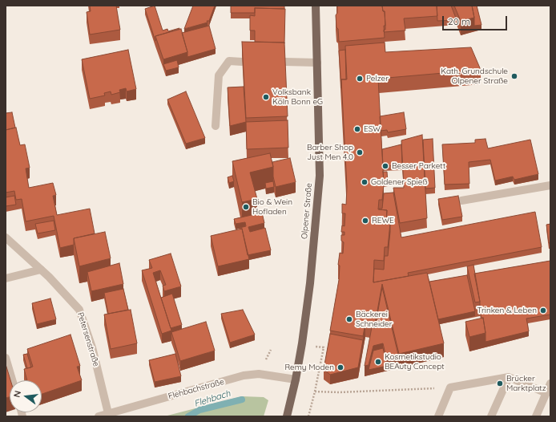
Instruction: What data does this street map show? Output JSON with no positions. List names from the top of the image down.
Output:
{
  "streets": {
    "main road": ["Olpener Straße"],
    "street": ["Petersenstraße", "Flehbachstraße"]
  },
  "crossings": [
    ["Olpener Straße", "Flehbachstraße"],
    ["Petersenstraße", "Flehbachstraße"]
  ],
  "water": ["Flehbach"],
  "places": [
    "Kath. Grundschule Olpener Straße",
    "Pelzer",
    "Volksbank Köln Bonn eG",
    "ESW",
    "Barber Shop Just Men 4.0",
    "Besser Parkett",
    "Goldener Spieß",
    "Bio & Wein Hofladen",
    "REWE",
    "Trinken & Leben",
    "Bäckerei Schneider",
    "Kosmetikstudio BEAuty Concept",
    "Remy Moden",
    "Brücker Marktplatz"
  ],
  "scale_bar": "20 m",
  "north": "left"
}
